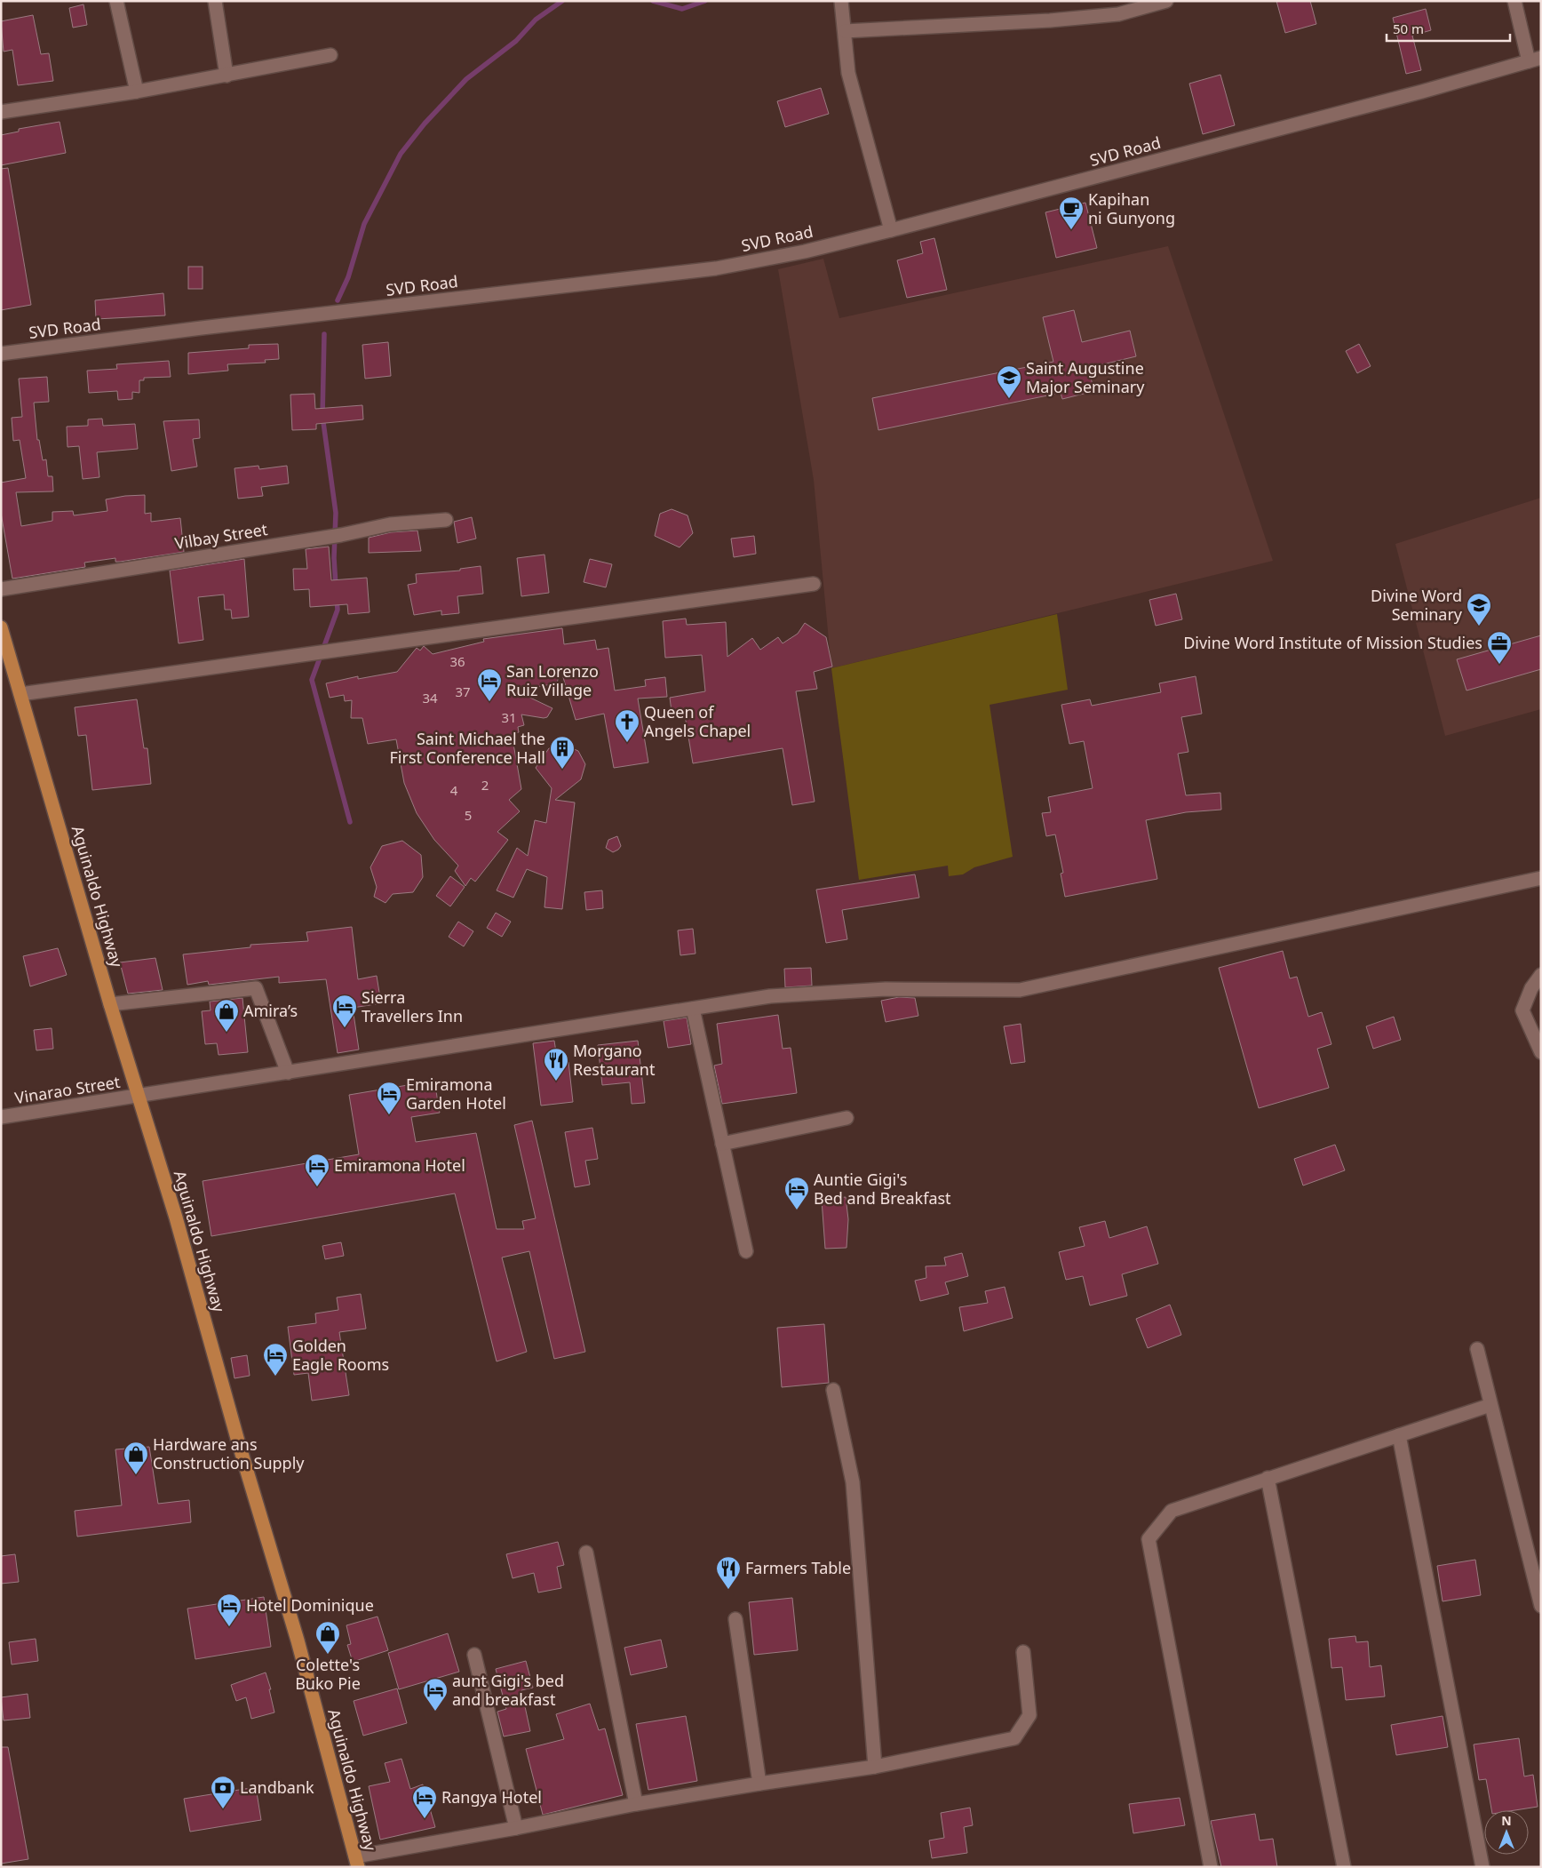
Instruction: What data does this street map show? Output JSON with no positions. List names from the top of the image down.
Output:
{
  "streets": {
    "main road": ["Aguinaldo Highway"],
    "street": ["SVD Road", "Vilbay Street", "Vinarao Street"]
  },
  "crossings": [
    ["Aguinaldo Highway", "Vinarao Street"]
  ],
  "places": {
    "cafe": ["Kapihan ni Gunyong"],
    "school or university": ["Saint Augustine Major Seminary", "Divine Word Seminary"],
    "office": ["Divine Word Institute of Mission Studies"],
    "hotel": [
      "San Lorenzo Ruiz Village",
      "Sierra Travellers Inn",
      "Emiramona Garden Hotel",
      "Emiramona Hotel",
      "Auntie Gigi's Bed and Breakfast",
      "Golden Eagle Rooms",
      "Hotel Dominique",
      "aunt Gigi's bed and breakfast",
      "Rangya Hotel"
    ],
    "church": ["Queen of Angels Chapel"],
    "building": ["Saint Michael the First Conference Hall"],
    "shop": ["Amira’s", "Hardware ans Construction Supply", "Colette's Buko Pie"],
    "restaurant": ["Morgano Restaurant", "Farmers Table"],
    "bank": ["Landbank"]
  },
  "house_numbers": [
    "36",
    "37",
    "34",
    "31",
    "2",
    "4",
    "5"
  ],
  "scale_bar": "50 m",
  "north": "top"
}
